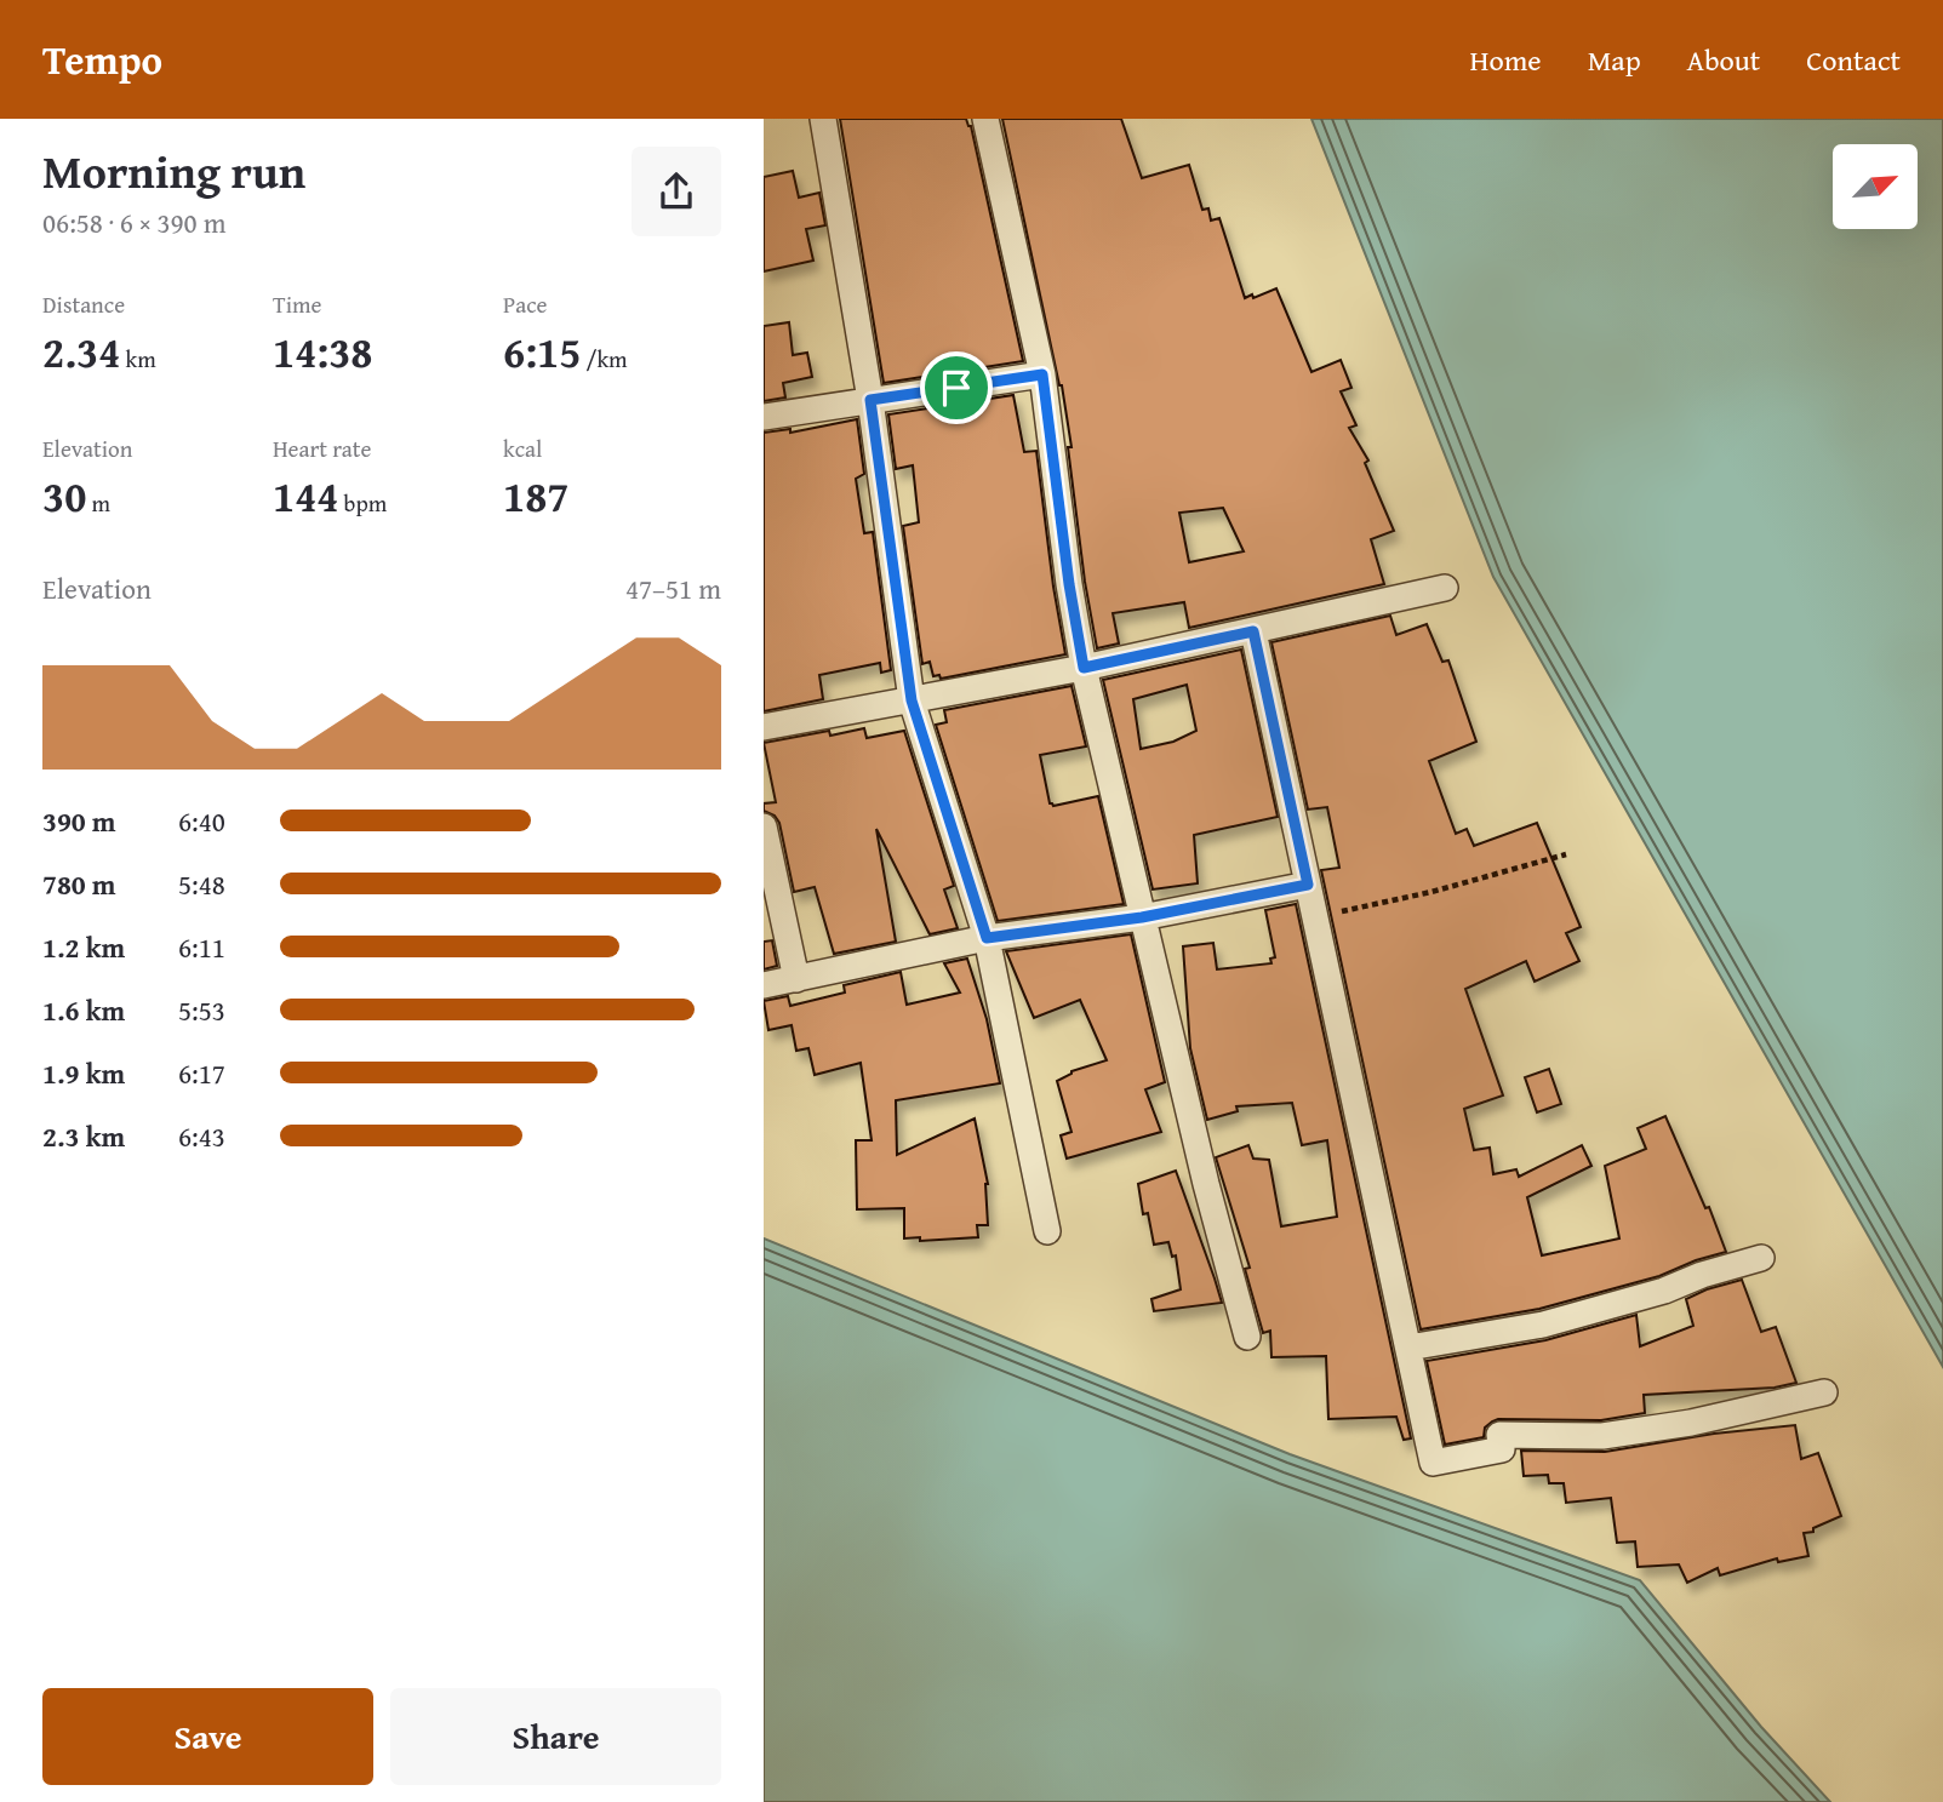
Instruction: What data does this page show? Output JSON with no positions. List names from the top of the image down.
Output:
{
  "north": "top right",
  "page": {
    "header": "Tempo",
    "nav": [
      "Home",
      "Map",
      "About",
      "Contact"
    ],
    "heading": ["Morning run", "06:58 · 6 × 390 m"],
    "stats": [
      ["Distance", "2.34 km"],
      ["Time", "14:38"],
      ["Pace", "6:15 /km"],
      ["Elevation", "30 m"],
      ["Heart rate", "144 bpm"],
      ["kcal", "187"]
    ],
    "chart": ["Elevation", "47–51 m"],
    "list": [
      {
        "name": "390 m",
        "note": "6:40"
      },
      {
        "name": "780 m",
        "note": "5:48"
      },
      {
        "name": "1.2 km",
        "note": "6:11"
      },
      {
        "name": "1.6 km",
        "note": "5:53"
      },
      {
        "name": "1.9 km",
        "note": "6:17"
      },
      {
        "name": "2.3 km",
        "note": "6:43"
      }
    ],
    "buttons": ["Save", "Share"]
  }
}
